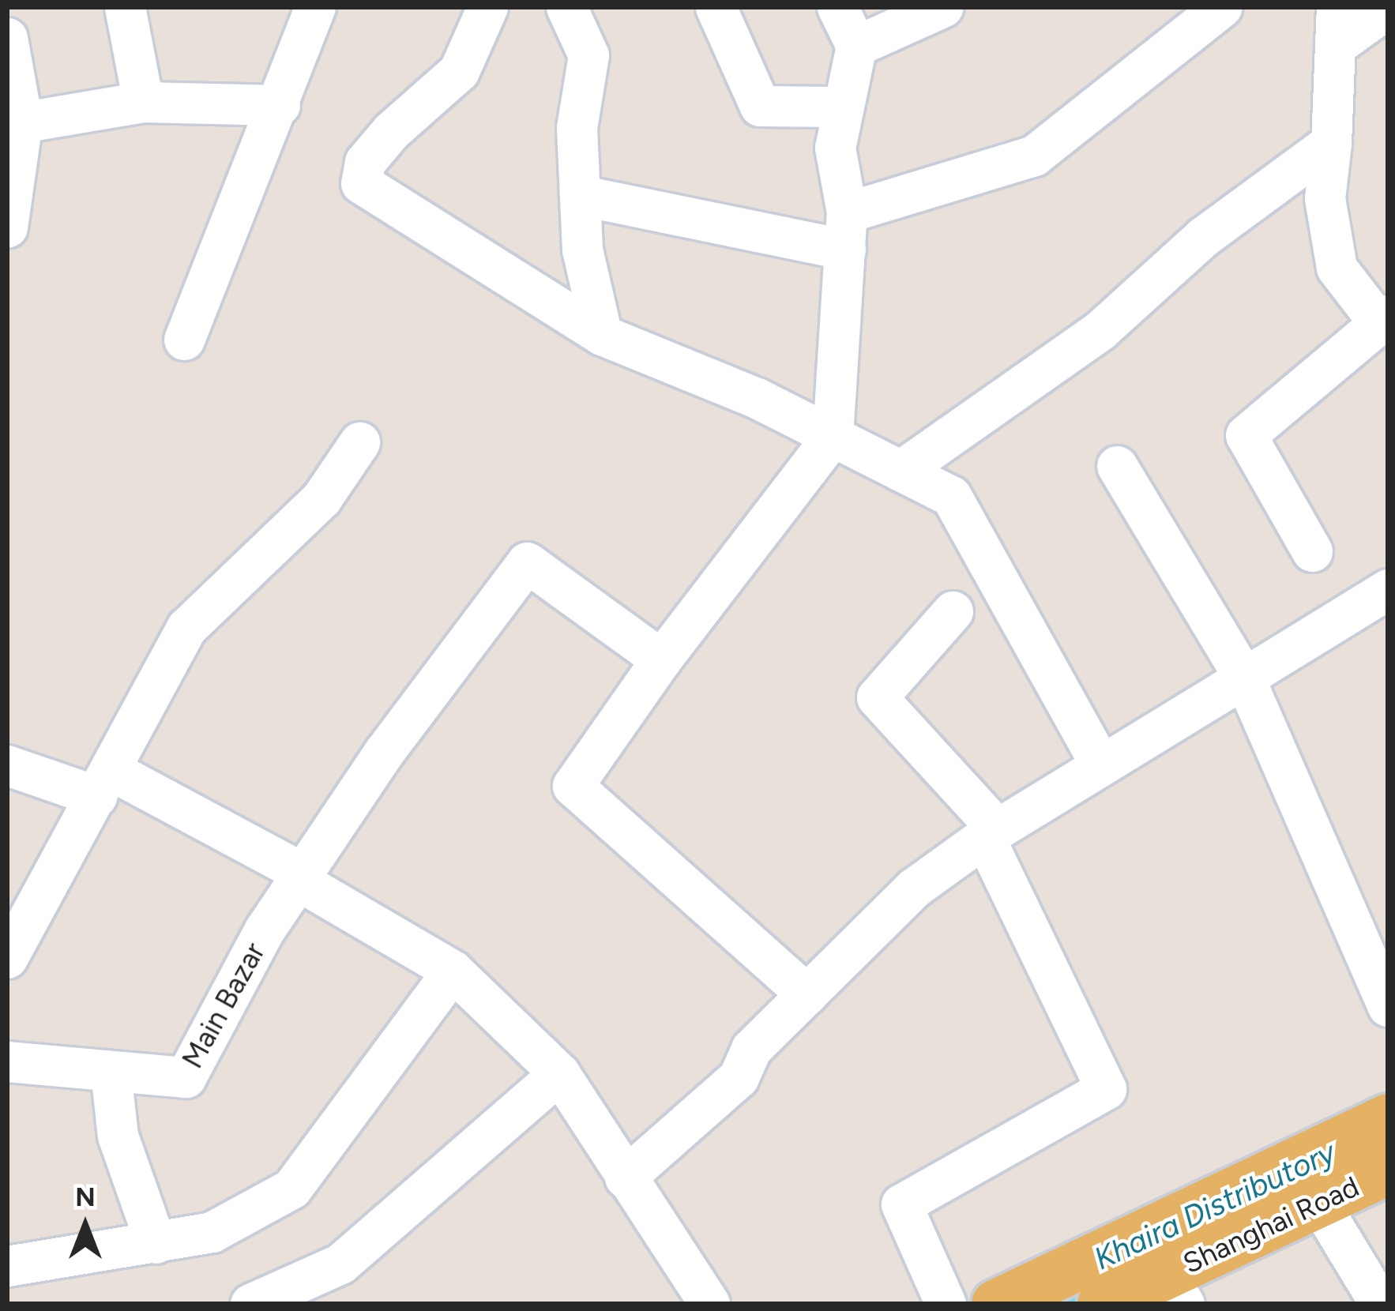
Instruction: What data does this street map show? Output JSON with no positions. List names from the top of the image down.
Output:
{
  "streets": {
    "main road": ["Shanghai Road"],
    "street": ["Main Bazar"]
  },
  "water": ["Khaira Distributory"],
  "north": "top"
}
